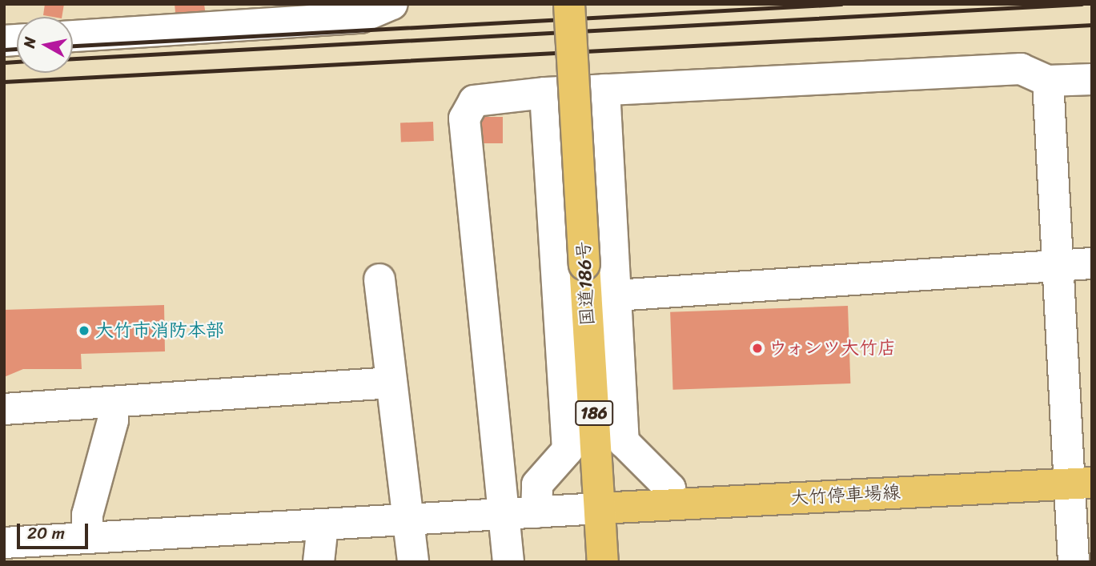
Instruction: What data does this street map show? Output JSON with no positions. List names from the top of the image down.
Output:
{
  "streets": {
    "main road": ["国道186号", "186", "大竹停車場線"]
  },
  "crossings": [
    ["国道186号", "大竹停車場線"]
  ],
  "places": ["大竹市消防本部", "ウォンツ大竹店"],
  "scale_bar": "20 m",
  "north": "left"
}
